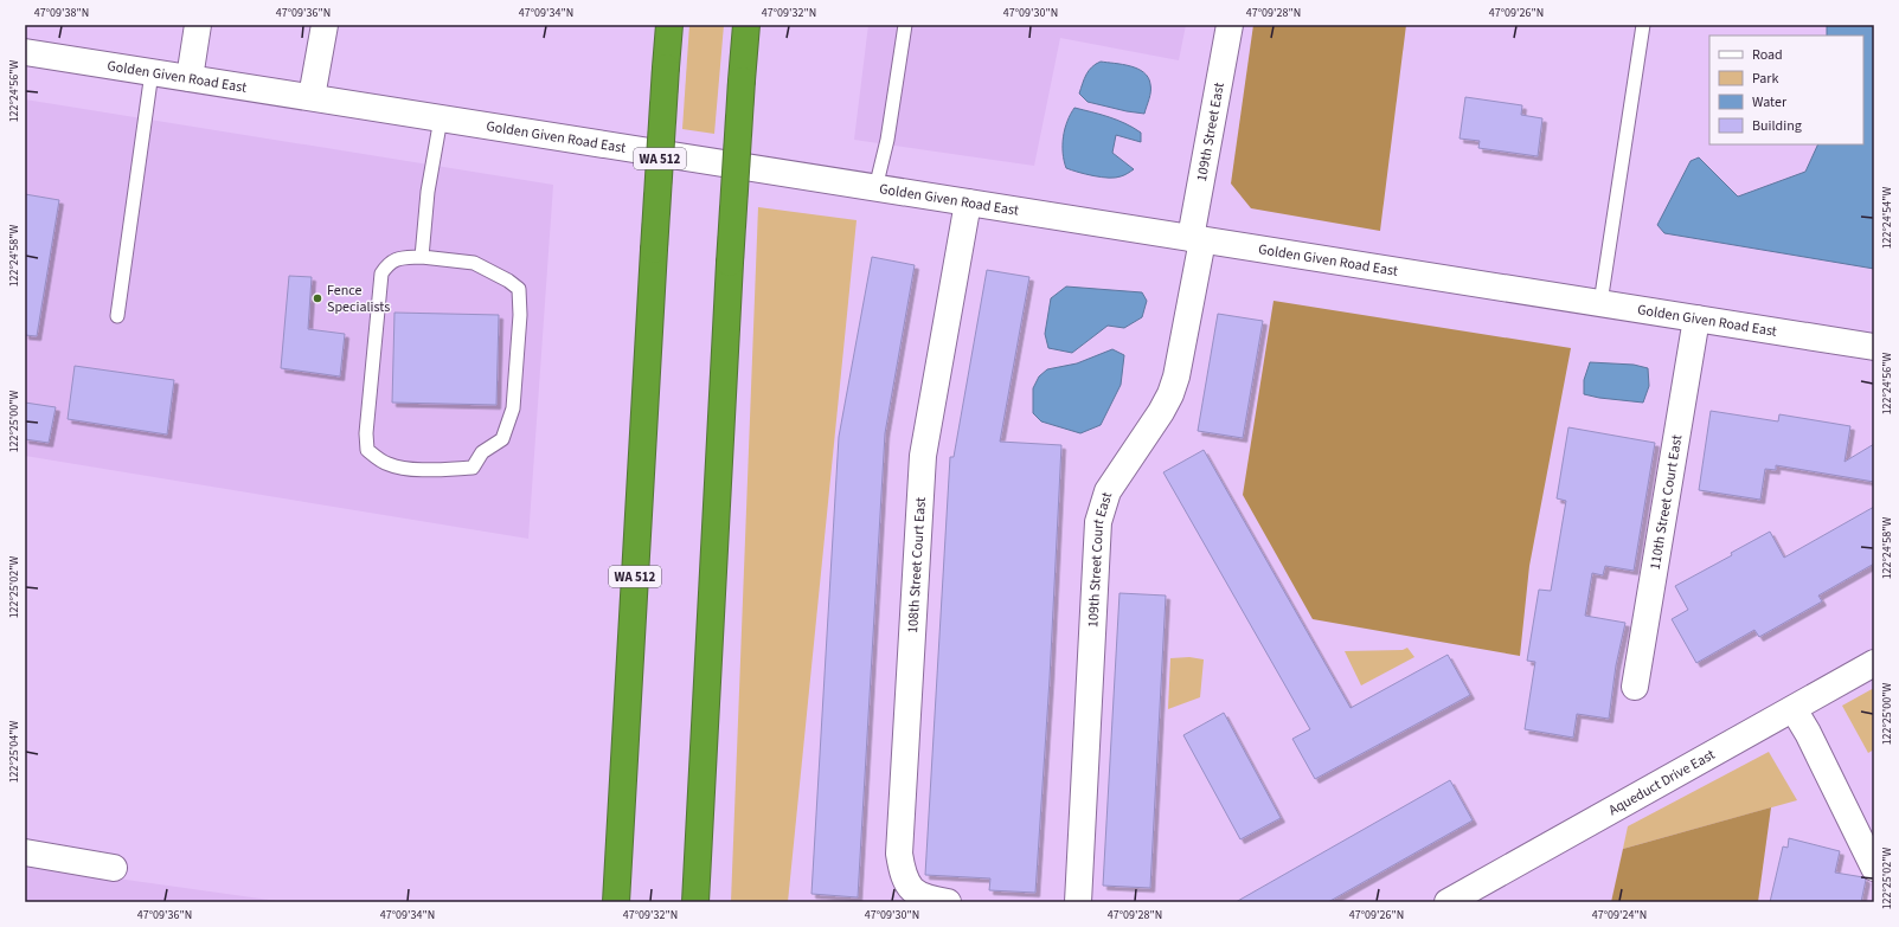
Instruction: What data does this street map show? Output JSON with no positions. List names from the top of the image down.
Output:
{
  "streets": {
    "highway": ["WA 512"],
    "street": [
      "Golden Given Road East",
      "109th Street East",
      "110th Street Court East",
      "109th Street Court East",
      "108th Street Court East",
      "Aqueduct Drive East"
    ]
  },
  "crossings": [
    ["Golden Given Road East", "109th Street East"],
    ["Golden Given Road East", "110th Street Court East"],
    ["Golden Given Road East", "109th Street Court East"],
    ["Golden Given Road East", "108th Street Court East"],
    ["109th Street East", "109th Street Court East"]
  ],
  "places": ["Fence Specialists"],
  "legend": [
    "Road",
    "Park",
    "Water",
    "Building"
  ],
  "coordinates": [
    "47°09'38\"N",
    "47°09'36\"N",
    "47°09'34\"N",
    "47°09'32\"N",
    "47°09'30\"N",
    "47°09'28\"N",
    "47°09'26\"N",
    "122°24'56\"W",
    "122°24'54\"W",
    "122°24'58\"W",
    "122°25'00\"W",
    "122°25'02\"W",
    "122°25'04\"W",
    "47°09'24\"N"
  ]
}
